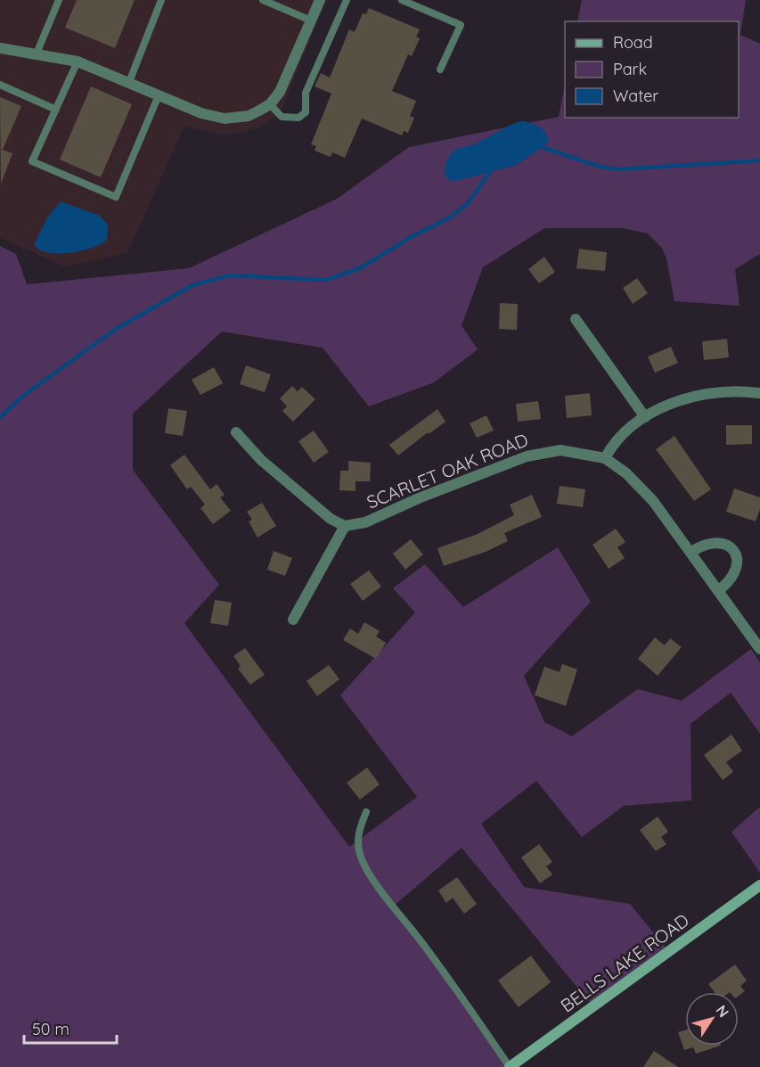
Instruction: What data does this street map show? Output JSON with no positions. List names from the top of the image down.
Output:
{
  "streets": {
    "street": ["SCARLET OAK ROAD", "BELLS LAKE ROAD"]
  },
  "legend": ["Road", "Park", "Water"],
  "scale_bar": "50 m",
  "north": "top right"
}
